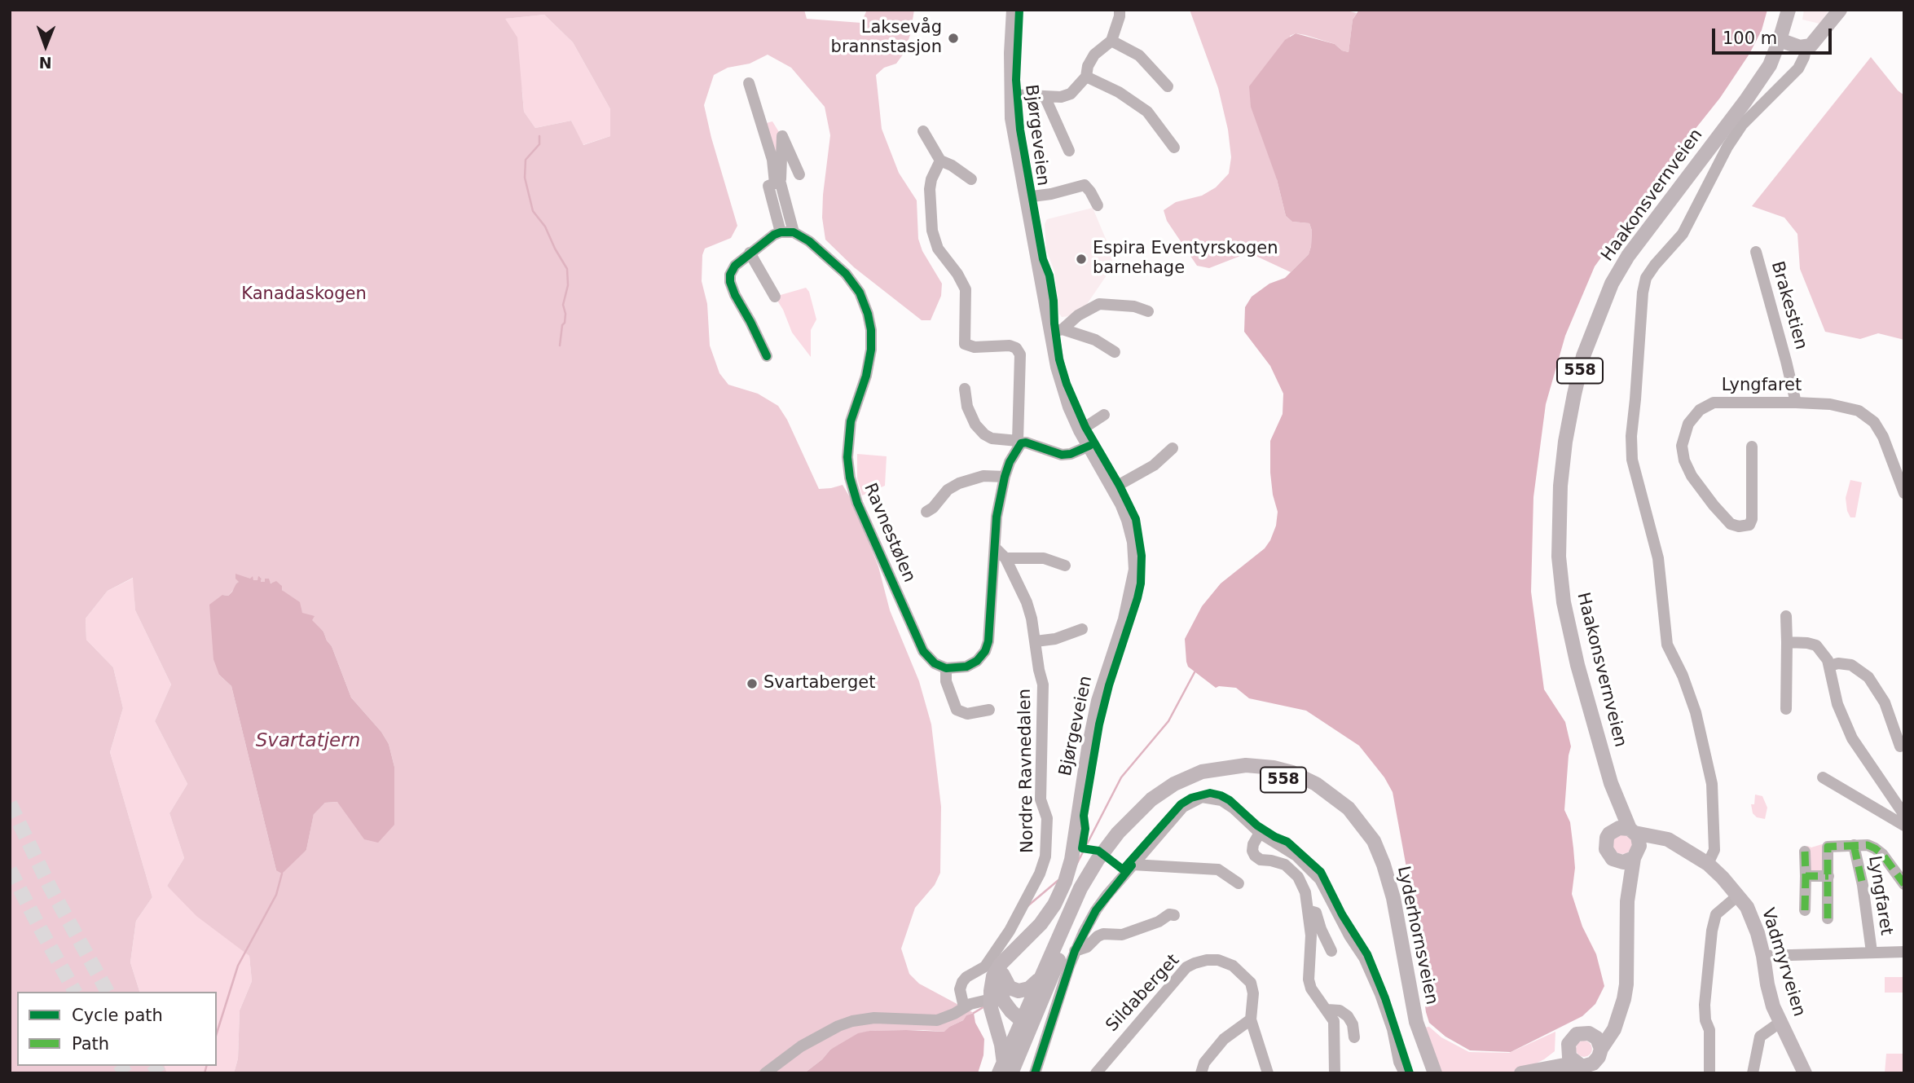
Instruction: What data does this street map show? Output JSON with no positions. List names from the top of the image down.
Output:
{
  "streets": {
    "main road": [
      "Bjørgeveien",
      "Haakonsvernveien",
      "558",
      "Lyderhornsveien",
      "Vadmyrveien"
    ],
    "street": [
      "Brakestien",
      "Lyngfaret",
      "Ravnestølen",
      "Nordre Ravnedalen",
      "Sildaberget"
    ]
  },
  "crossings": [
    ["Bjørgeveien", "Lyderhornsveien"],
    ["Haakonsvernveien", "558"],
    ["Haakonsvernveien", "Vadmyrveien"],
    ["Brakestien", "Lyngfaret"],
    ["558", "Vadmyrveien"],
    ["Lyngfaret", "Vadmyrveien"]
  ],
  "water": ["Svartatjern"],
  "parks": ["Kanadaskogen"],
  "places": ["Laksevåg brannstasjon", "Espira Eventyrskogen barnehage", "Svartaberget"],
  "legend": ["Cycle path", "Path"],
  "scale_bar": "100 m",
  "north": "bottom"
}
